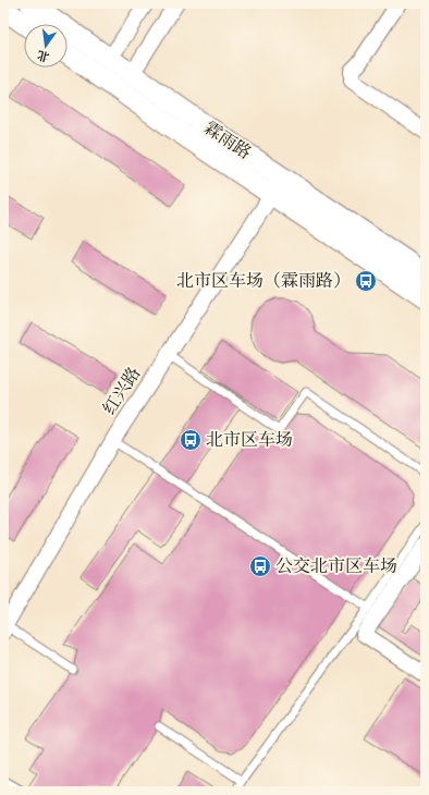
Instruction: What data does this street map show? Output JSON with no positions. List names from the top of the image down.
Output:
{
  "streets": {
    "main road": ["霖雨路"],
    "street": ["红兴路"]
  },
  "crossings": [
    ["霖雨路", "红兴路"]
  ],
  "places": {
    "bus stop": ["北市区车场（霖雨路）", "北市区车场", "公交北市区车场"]
  },
  "north": "bottom"
}
